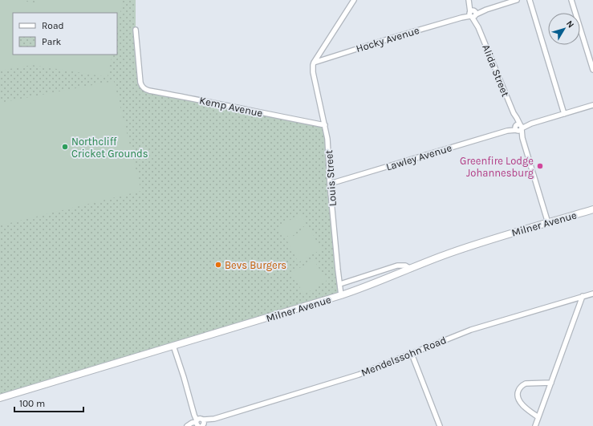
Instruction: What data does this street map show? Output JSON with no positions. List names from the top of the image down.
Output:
{
  "streets": {
    "main road": ["Milner Avenue"],
    "street": [
      "Hocky Avenue",
      "Alida Street",
      "Kemp Avenue",
      "Lawley Avenue",
      "Louis Street",
      "Mendelssohn Road"
    ]
  },
  "crossings": [
    ["Hocky Avenue", "Alida Street"],
    ["Hocky Avenue", "Louis Street"],
    ["Alida Street", "Lawley Avenue"],
    ["Alida Street", "Milner Avenue"],
    ["Kemp Avenue", "Louis Street"],
    ["Lawley Avenue", "Louis Street"],
    ["Louis Street", "Milner Avenue"]
  ],
  "places": ["Northcliff Cricket Grounds", "Greenfire Lodge Johannesburg", "Bevs Burgers"],
  "legend": ["Road", "Park"],
  "scale_bar": "100 m",
  "north": "top right"
}
